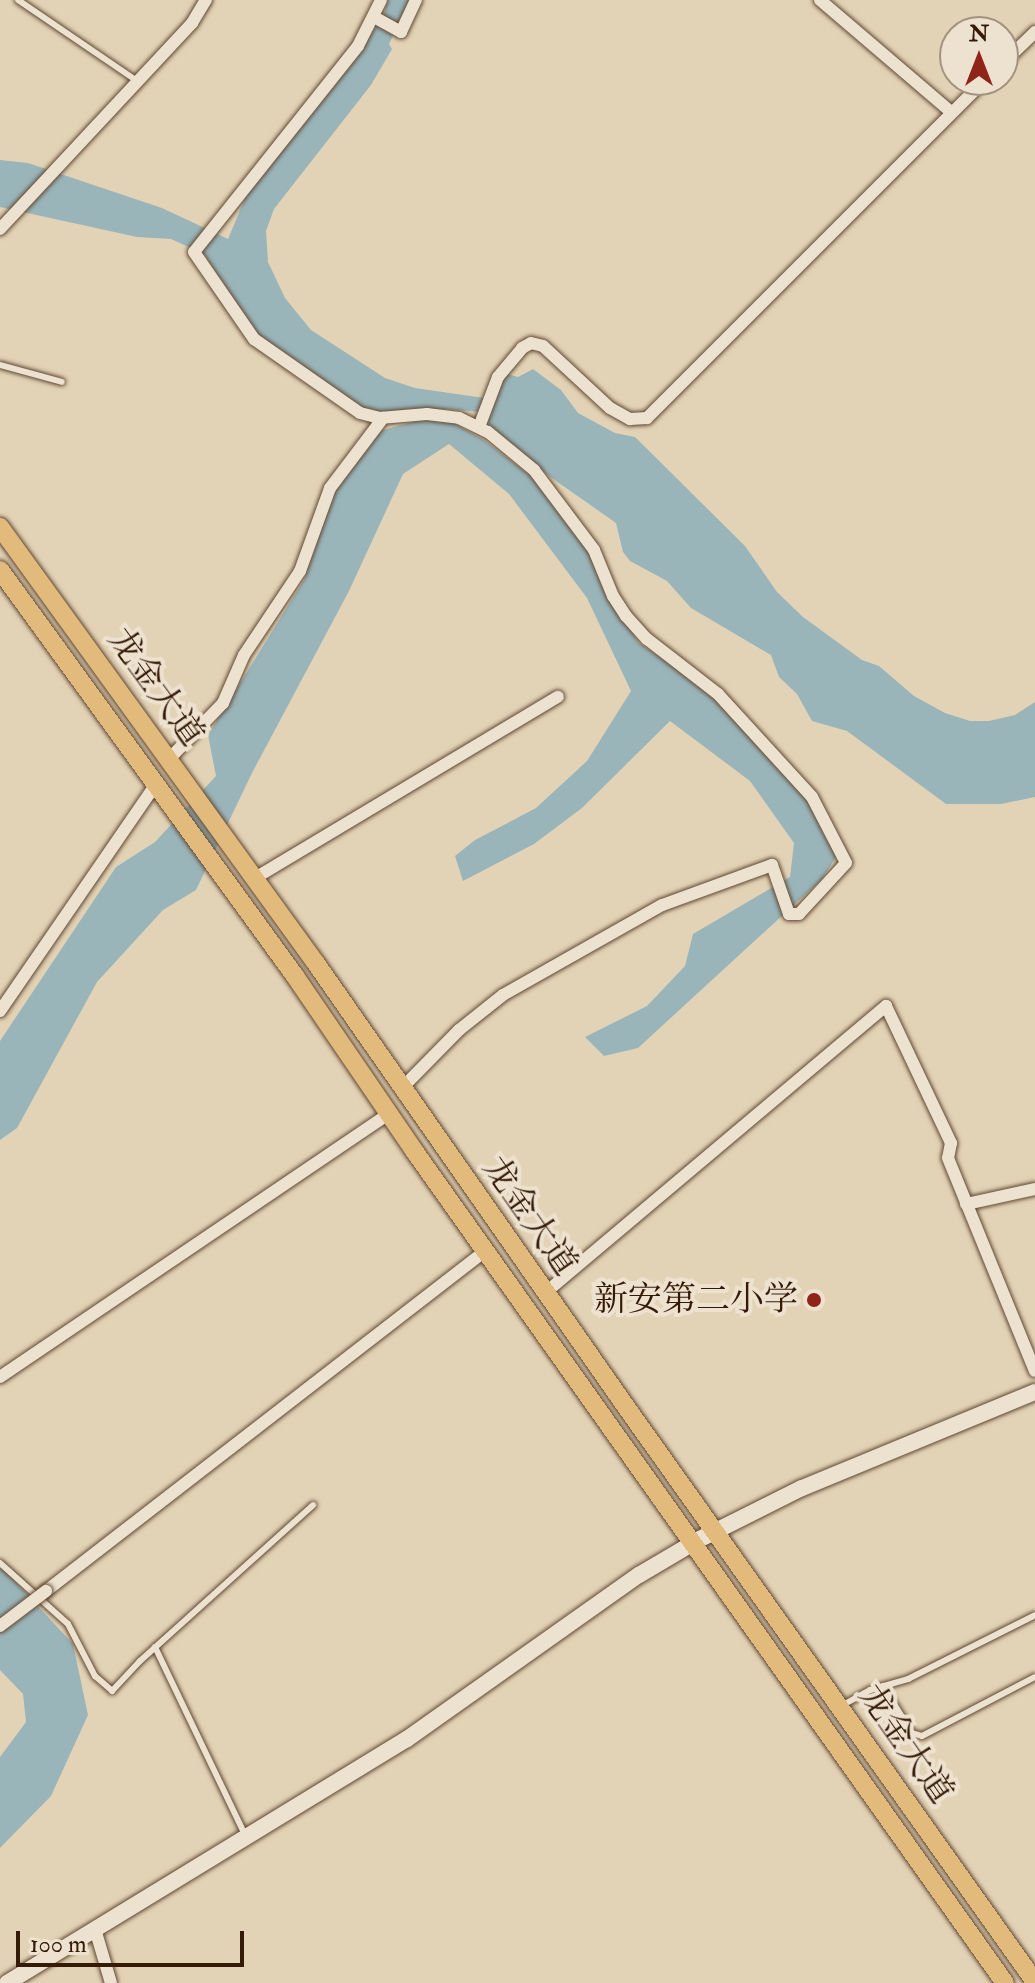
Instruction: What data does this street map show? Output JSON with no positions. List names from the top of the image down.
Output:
{
  "streets": {
    "main road": ["龙金大道"]
  },
  "places": ["新安第二小学"],
  "scale_bar": "100 m",
  "north": "top"
}
